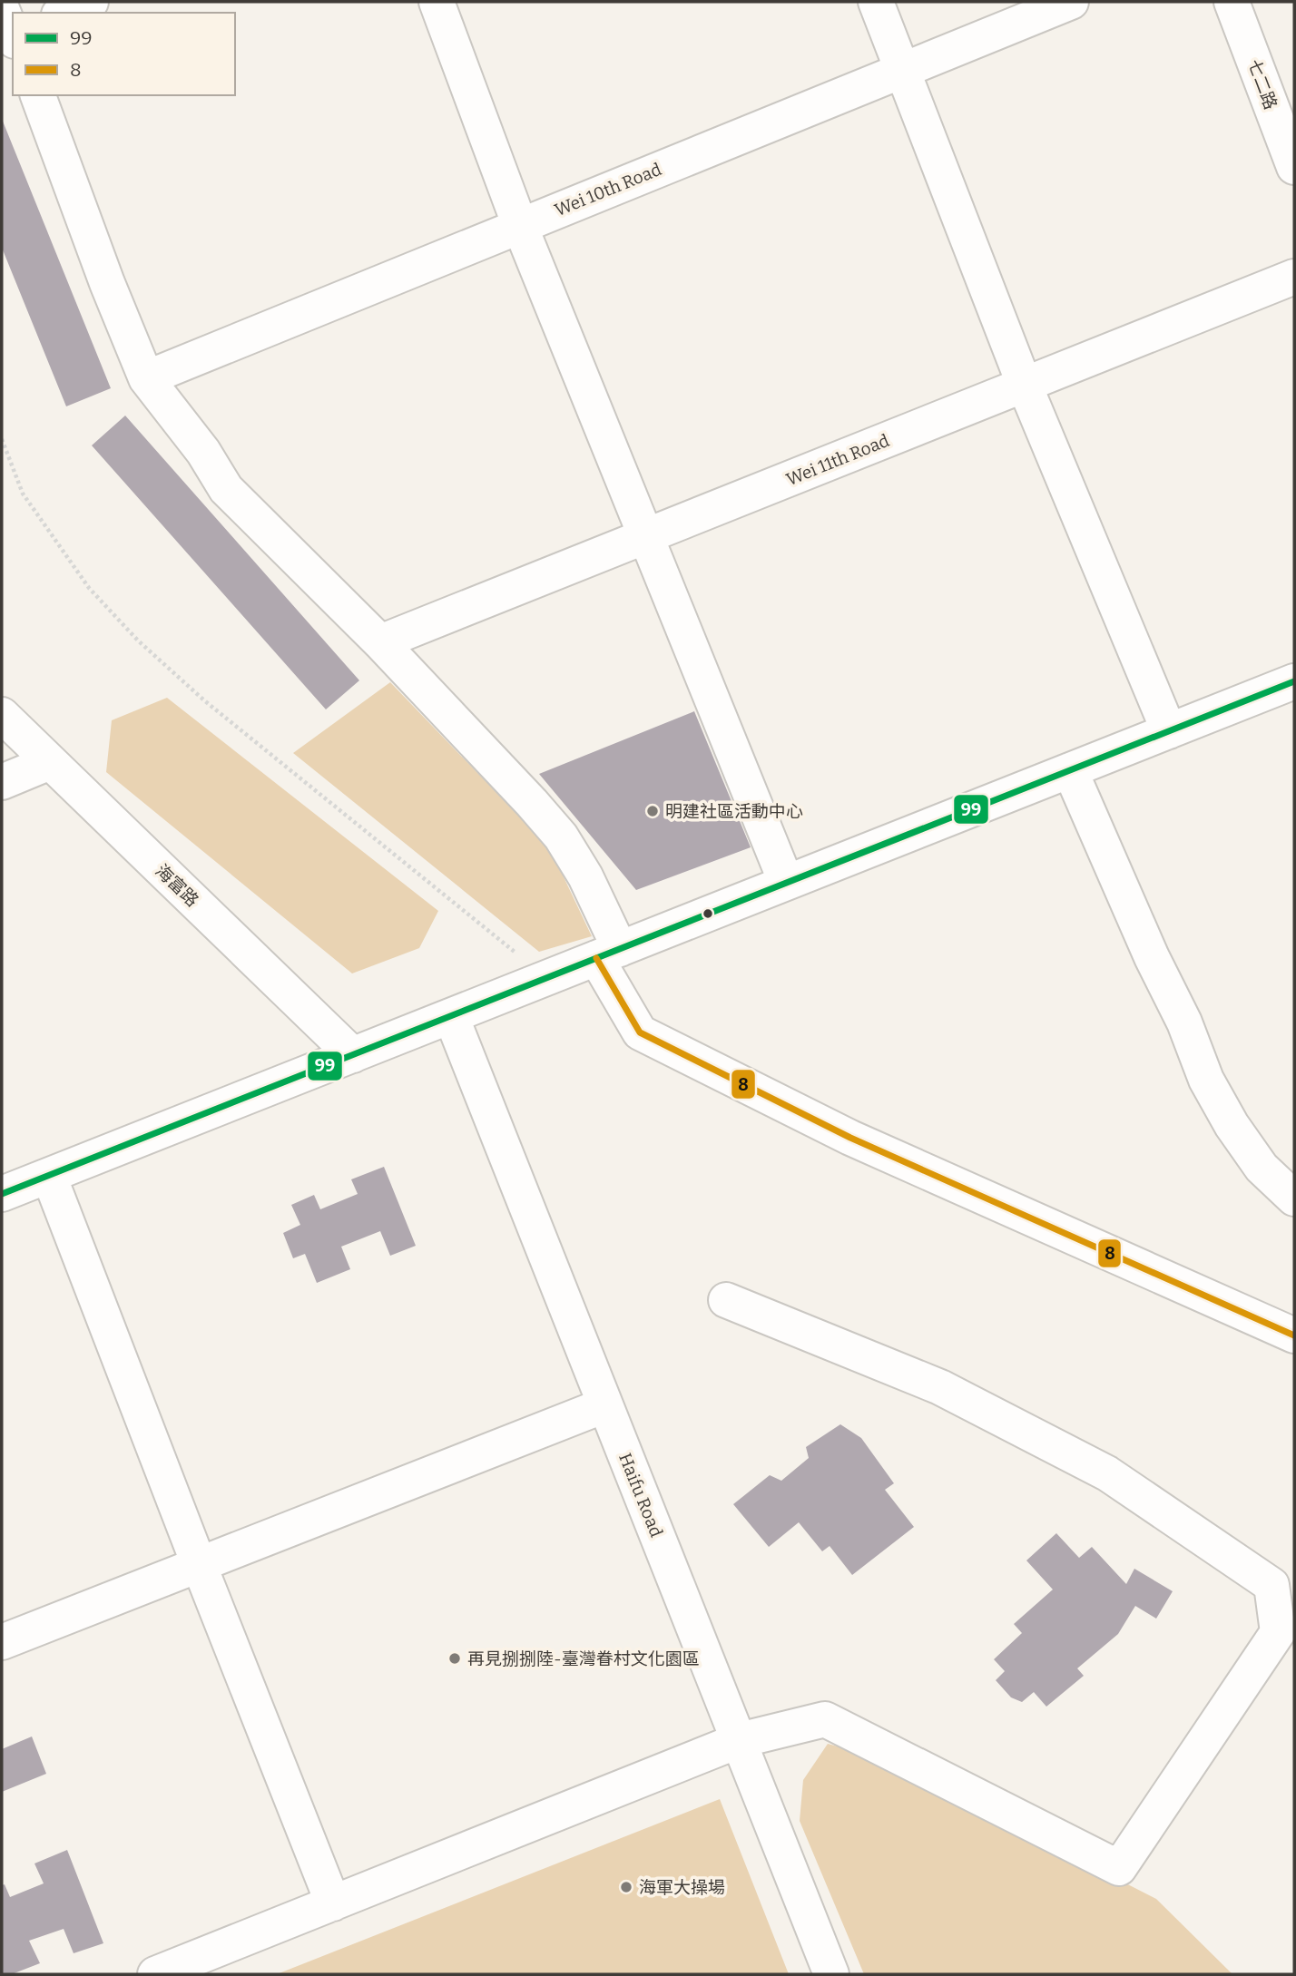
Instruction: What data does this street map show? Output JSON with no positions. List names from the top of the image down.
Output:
{
  "streets": {
    "street": [
      "七二路",
      "Wei 10th Road",
      "Wei 11th Road",
      "海富路",
      "Haifu Road"
    ]
  },
  "places": ["明建社區活動中心", "再見捌捌陸-臺灣眷村文化園區", "海軍大操場"],
  "lines": ["transit line 99", "transit line 8"],
  "legend": ["99", "8"]
}
